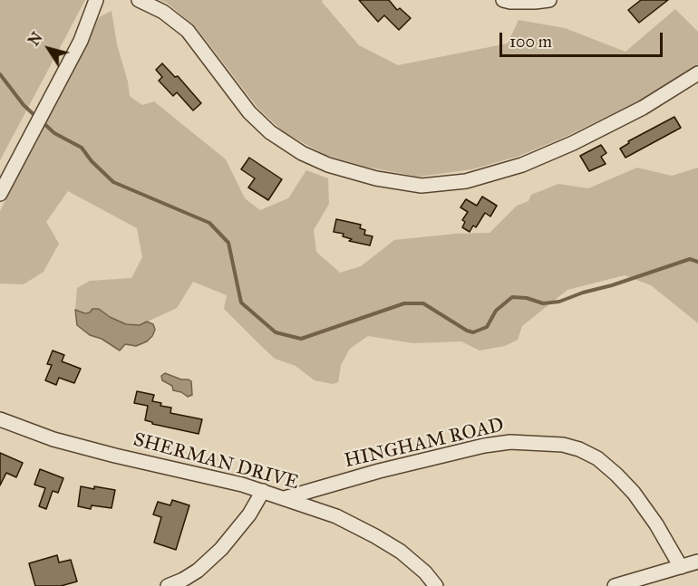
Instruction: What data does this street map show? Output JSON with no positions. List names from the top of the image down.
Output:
{
  "streets": {
    "street": ["HINGHAM ROAD", "SHERMAN DRIVE"]
  },
  "crossings": [
    ["HINGHAM ROAD", "SHERMAN DRIVE"]
  ],
  "scale_bar": "100 m",
  "north": "top left"
}
